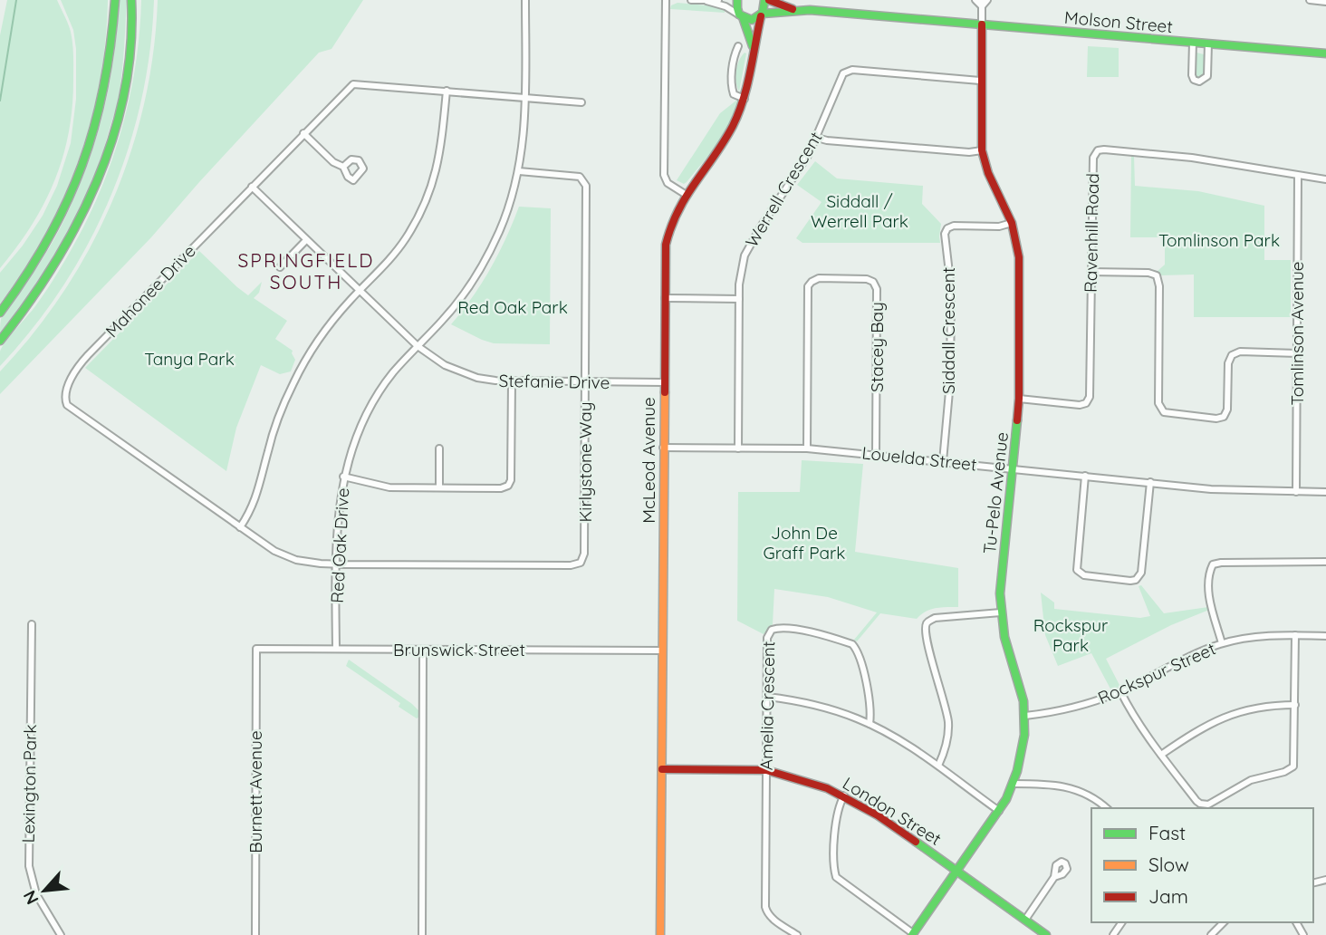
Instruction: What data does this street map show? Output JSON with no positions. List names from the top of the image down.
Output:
{
  "streets": {
    "street": [
      "Molson Street",
      "Werrell Crescent",
      "Ravenhill Road",
      "Mahonee Drive",
      "Siddall Crescent",
      "Tomlinson Avenue",
      "Stacey Bay",
      "Stefanie Drive",
      "Louelda Street",
      "McLeod Avenue",
      "Kirlystone Way",
      "Tu-Pelo Avenue",
      "Red Oak Drive",
      "Brunswick Street",
      "Rockspur Street",
      "Amelia Crescent",
      "Lexington Park",
      "Burnett Avenue",
      "London Street"
    ]
  },
  "crossings": [
    ["Molson Street", "McLeod Avenue"],
    ["Molson Street", "Tu-Pelo Avenue"],
    ["Werrell Crescent", "Louelda Street"],
    ["Werrell Crescent", "Tu-Pelo Avenue"],
    ["Ravenhill Road", "Tomlinson Avenue"],
    ["Ravenhill Road", "Tu-Pelo Avenue"],
    ["Mahonee Drive", "Stefanie Drive"],
    ["Mahonee Drive", "Kirlystone Way"],
    ["Mahonee Drive", "Red Oak Drive"],
    ["Siddall Crescent", "Louelda Street"],
    ["Siddall Crescent", "Tu-Pelo Avenue"],
    ["Tomlinson Avenue", "Louelda Street"],
    ["Stacey Bay", "Louelda Street"],
    ["Stefanie Drive", "McLeod Avenue"],
    ["Stefanie Drive", "Kirlystone Way"],
    ["Stefanie Drive", "Red Oak Drive"],
    ["Louelda Street", "McLeod Avenue"],
    ["Louelda Street", "Tu-Pelo Avenue"],
    ["McLeod Avenue", "Brunswick Street"],
    ["McLeod Avenue", "London Street"],
    ["Kirlystone Way", "Red Oak Drive"],
    ["Tu-Pelo Avenue", "Rockspur Street"],
    ["Tu-Pelo Avenue", "London Street"],
    ["Red Oak Drive", "Brunswick Street"],
    ["Brunswick Street", "Burnett Avenue"],
    ["Amelia Crescent", "London Street"]
  ],
  "districts": ["SPRINGFIELD SOUTH"],
  "parks": [
    "Siddall / Werrell Park",
    "Tomlinson Park",
    "Red Oak Park",
    "Tanya Park",
    "John De Graff Park",
    "Rockspur Park"
  ],
  "legend": ["Fast", "Slow", "Jam"],
  "north": "bottom left"
}
